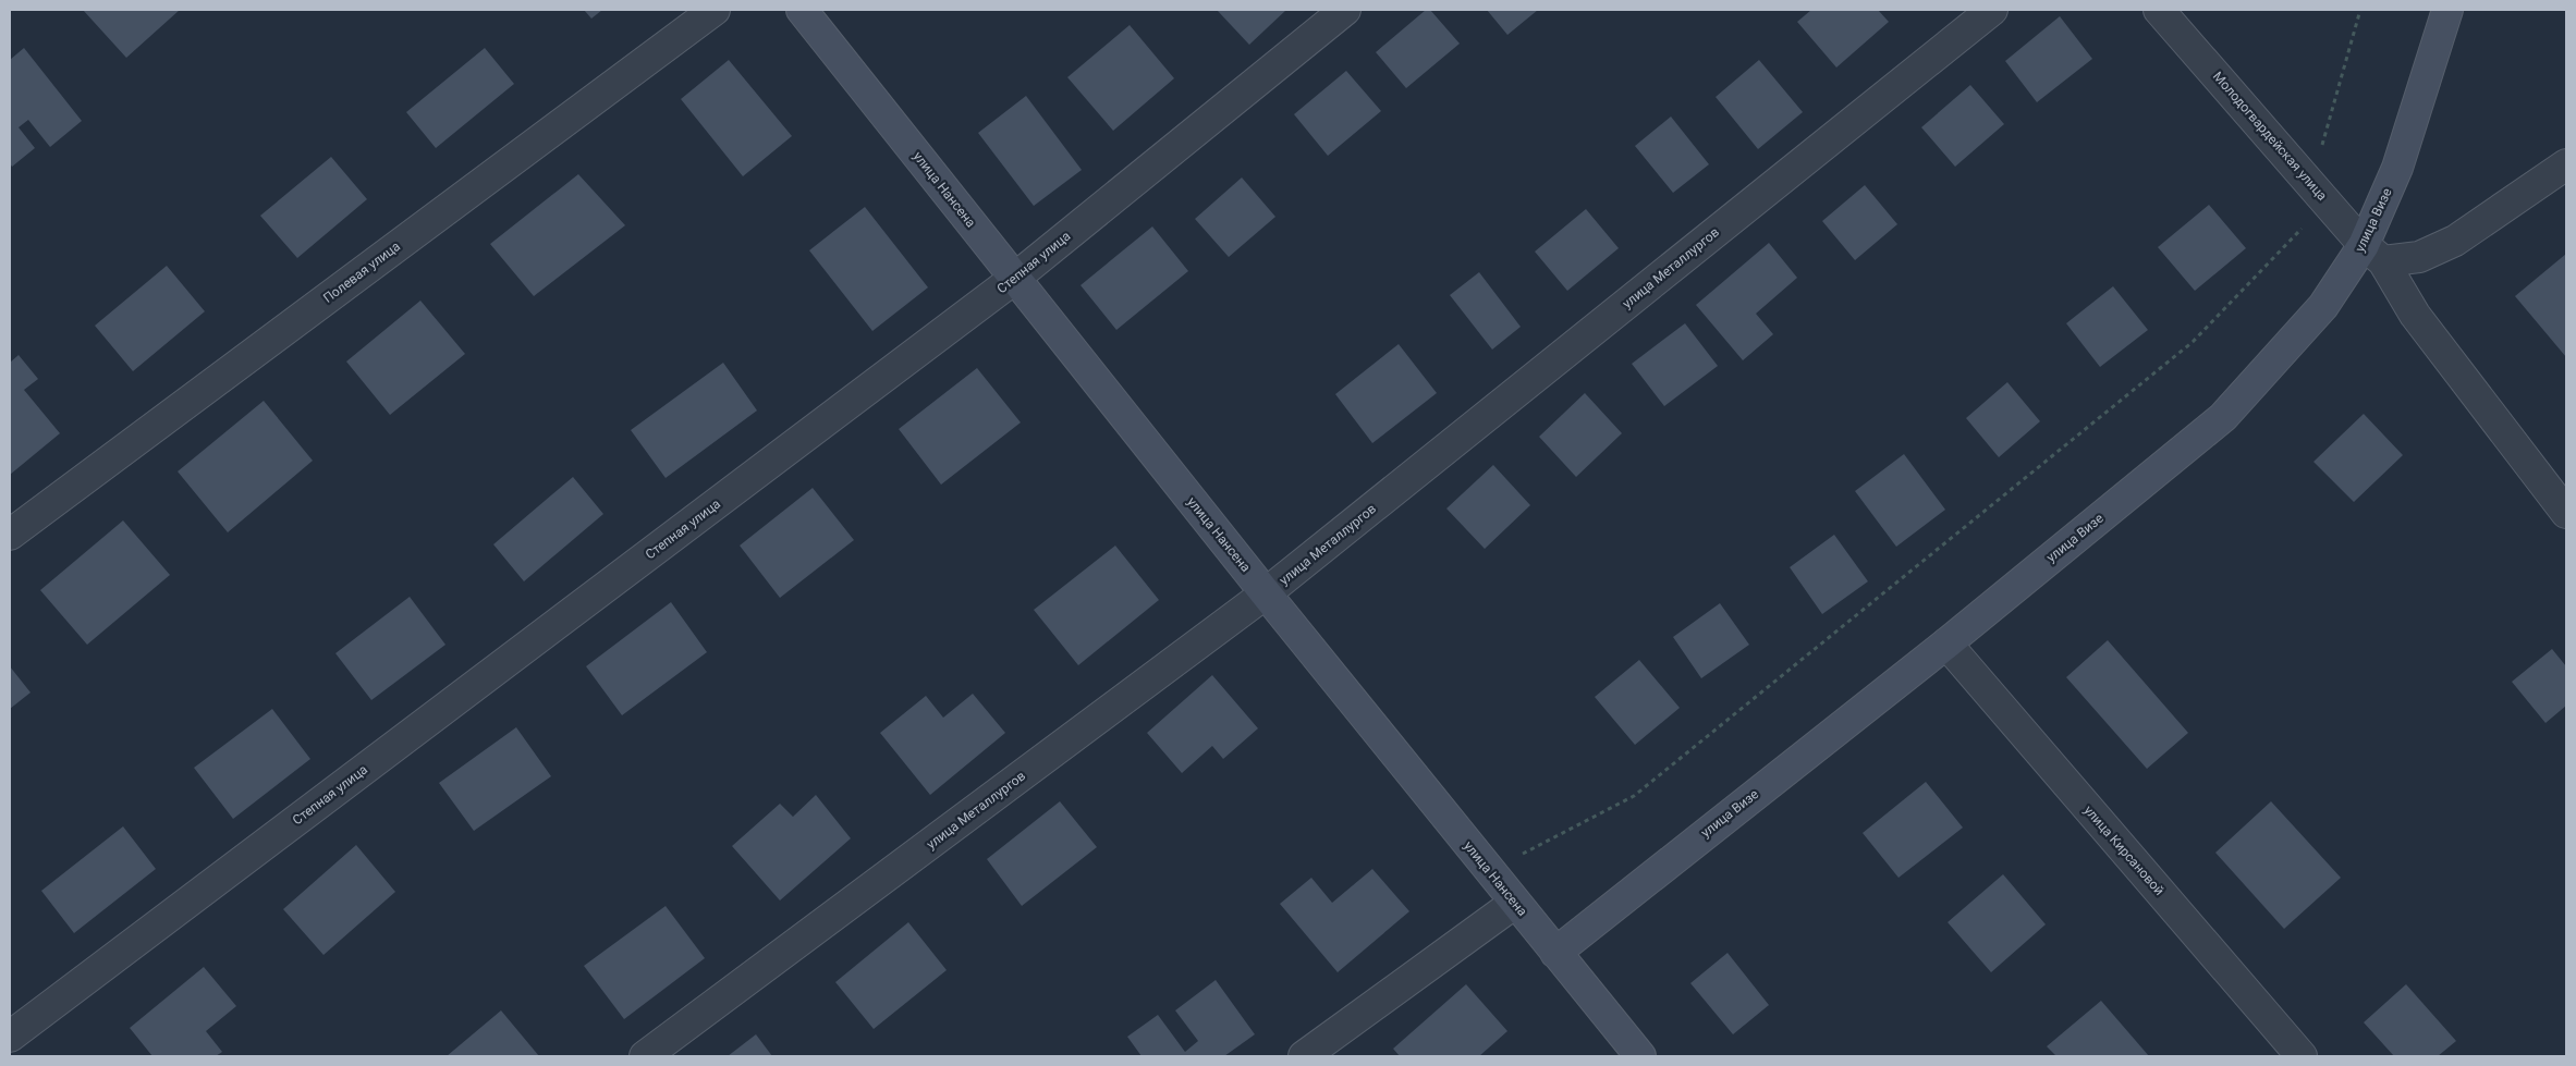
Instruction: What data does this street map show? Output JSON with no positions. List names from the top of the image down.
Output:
{
  "streets": {
    "main road": ["улица Нансена", "улица Визе"],
    "street": [
      "Молодогвардейская улица",
      "Степная улица",
      "улица Металлургов",
      "Полевая улица",
      "улица Кирсановой"
    ]
  },
  "crossings": [
    ["Молодогвардейская улица", "улица Визе"],
    ["улица Нансена", "улица Визе"],
    ["улица Нансена", "Степная улица"],
    ["улица Нансена", "улица Металлургов"],
    ["улица Визе", "улица Кирсановой"]
  ]
}
